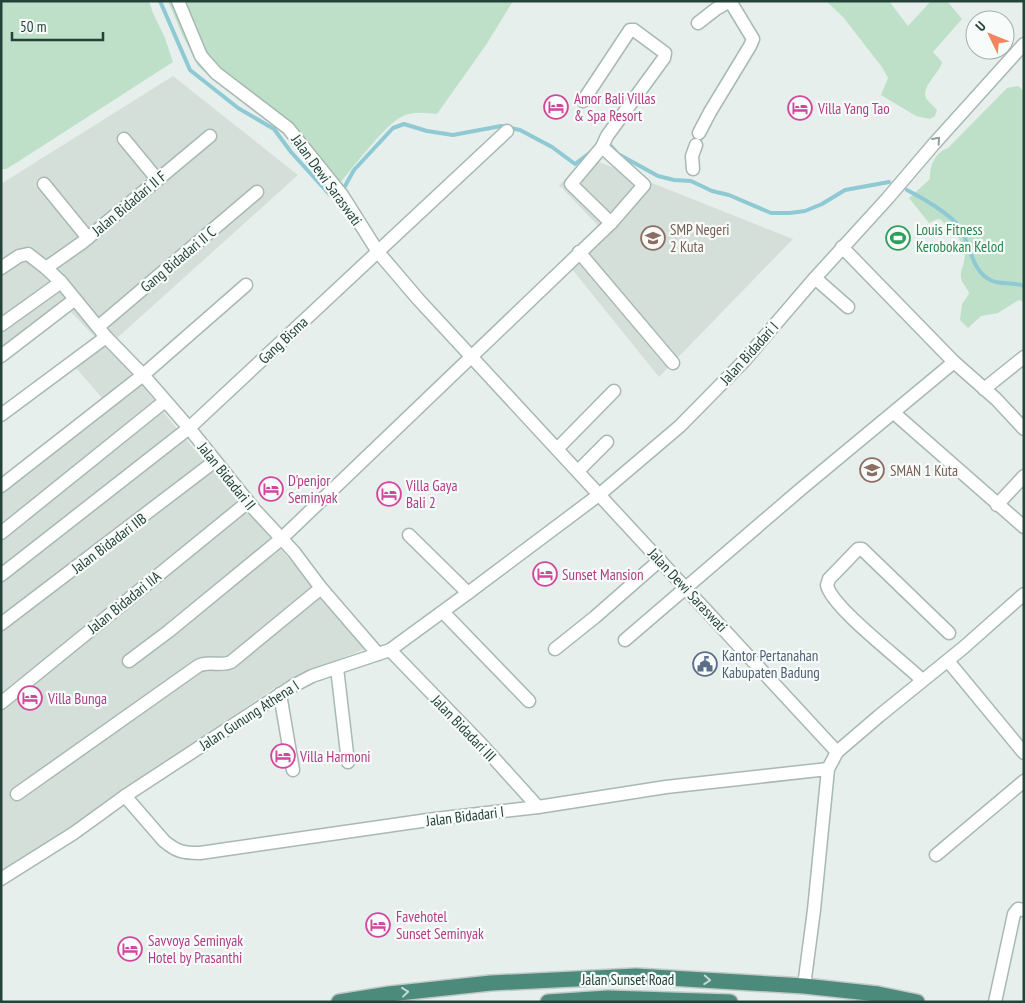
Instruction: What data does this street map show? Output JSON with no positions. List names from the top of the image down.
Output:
{
  "streets": {
    "highway": ["Jalan Sunset Road"],
    "street": [
      "Jalan Dewi Saraswati",
      "Jalan Bidadari II F",
      "Gang Bidadari II C",
      "Gang Bisma",
      "Jalan Bidadari I",
      "Jalan Bidadari II",
      "Jalan Bidadari IIB",
      "Jalan Bidadari IIA",
      "Jalan Gunung Athena I",
      "Jalan Bidadari III"
    ]
  },
  "crossings": [
    ["Jalan Dewi Saraswati", "Gang Bisma"],
    ["Jalan Dewi Saraswati", "Jalan Bidadari I"],
    ["Jalan Dewi Saraswati", "Jalan Gunung Athena I"],
    ["Jalan Bidadari II F", "Jalan Bidadari II"],
    ["Gang Bidadari II C", "Jalan Bidadari II"],
    ["Gang Bisma", "Jalan Bidadari II"],
    ["Jalan Bidadari I", "Jalan Gunung Athena I"],
    ["Jalan Bidadari I", "Jalan Bidadari III"],
    ["Jalan Bidadari II", "Jalan Bidadari IIB"],
    ["Jalan Bidadari II", "Jalan Bidadari IIA"],
    ["Jalan Bidadari II", "Jalan Gunung Athena I"],
    ["Jalan Bidadari II", "Jalan Bidadari III"],
    ["Jalan Gunung Athena I", "Jalan Bidadari III"]
  ],
  "places": {
    "hotel": [
      "Amor Bali Villas & Spa Resort",
      "Villa Yang Tao",
      "D'penjor Seminyak",
      "Villa Gaya Bali 2",
      "Sunset Mansion",
      "Villa Bunga",
      "Villa Harmoni",
      "Favehotel Sunset Seminyak",
      "Savvoya Seminyak Hotel by Prasanthi"
    ],
    "school or university": ["SMP Negeri 2 Kuta", "SMAN 1 Kuta"],
    "sports": ["Louis Fitness Kerobokan Kelod"],
    "public building": ["Kantor Pertanahan Kabupaten Badung"]
  },
  "scale_bar": "50 m",
  "north": "top left"
}
